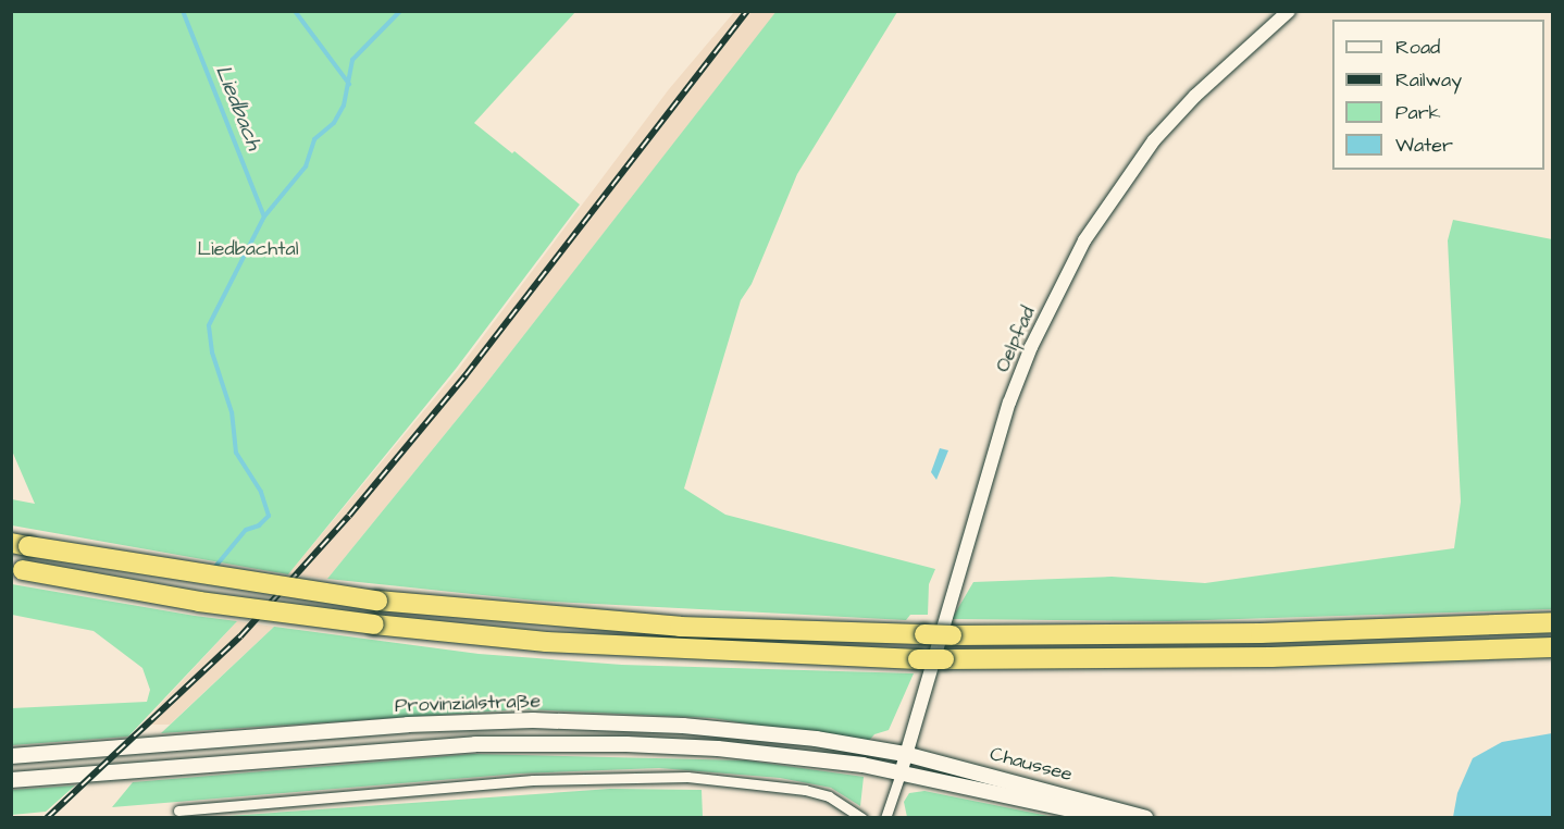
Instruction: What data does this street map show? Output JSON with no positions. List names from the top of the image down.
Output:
{
  "streets": {
    "main road": ["Provinzialstraße", "Chaussee"],
    "street": ["Oelpfad"]
  },
  "crossings": [
    ["Oelpfad", "Provinzialstraße"],
    ["Oelpfad", "Chaussee"],
    ["Provinzialstraße", "Chaussee"]
  ],
  "water": ["Liedbach"],
  "parks": ["Liedbachtal"],
  "legend": [
    "Road",
    "Railway",
    "Park",
    "Water"
  ]
}
